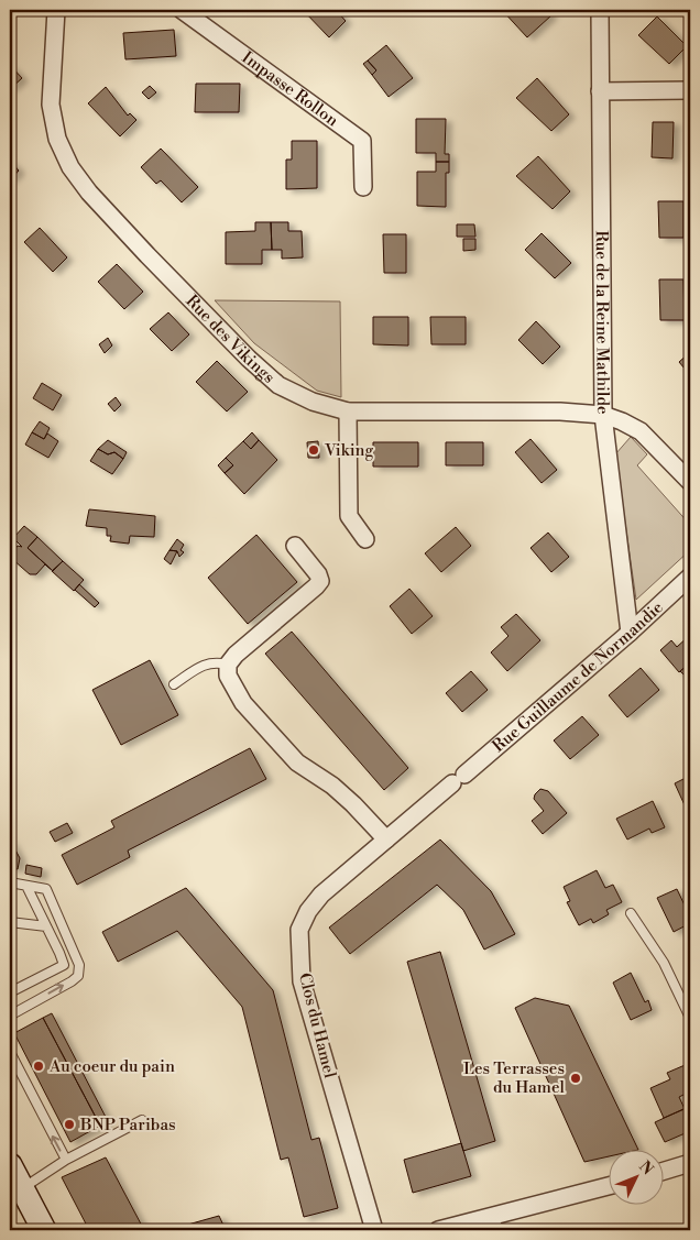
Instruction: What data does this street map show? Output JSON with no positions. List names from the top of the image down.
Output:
{
  "streets": {
    "street": [
      "Impasse Rollon",
      "Rue de la Reine Mathilde",
      "Rue des Vikings",
      "Rue Guillaume de Normandie",
      "Clos du Hamel"
    ]
  },
  "crossings": [
    ["Rue de la Reine Mathilde", "Rue des Vikings"],
    ["Rue de la Reine Mathilde", "Rue Guillaume de Normandie"],
    ["Rue Guillaume de Normandie", "Clos du Hamel"]
  ],
  "places": [
    "Viking",
    "Au coeur du pain",
    "Les Terrasses du Hamel",
    "BNP Paribas"
  ],
  "north": "top right"
}
